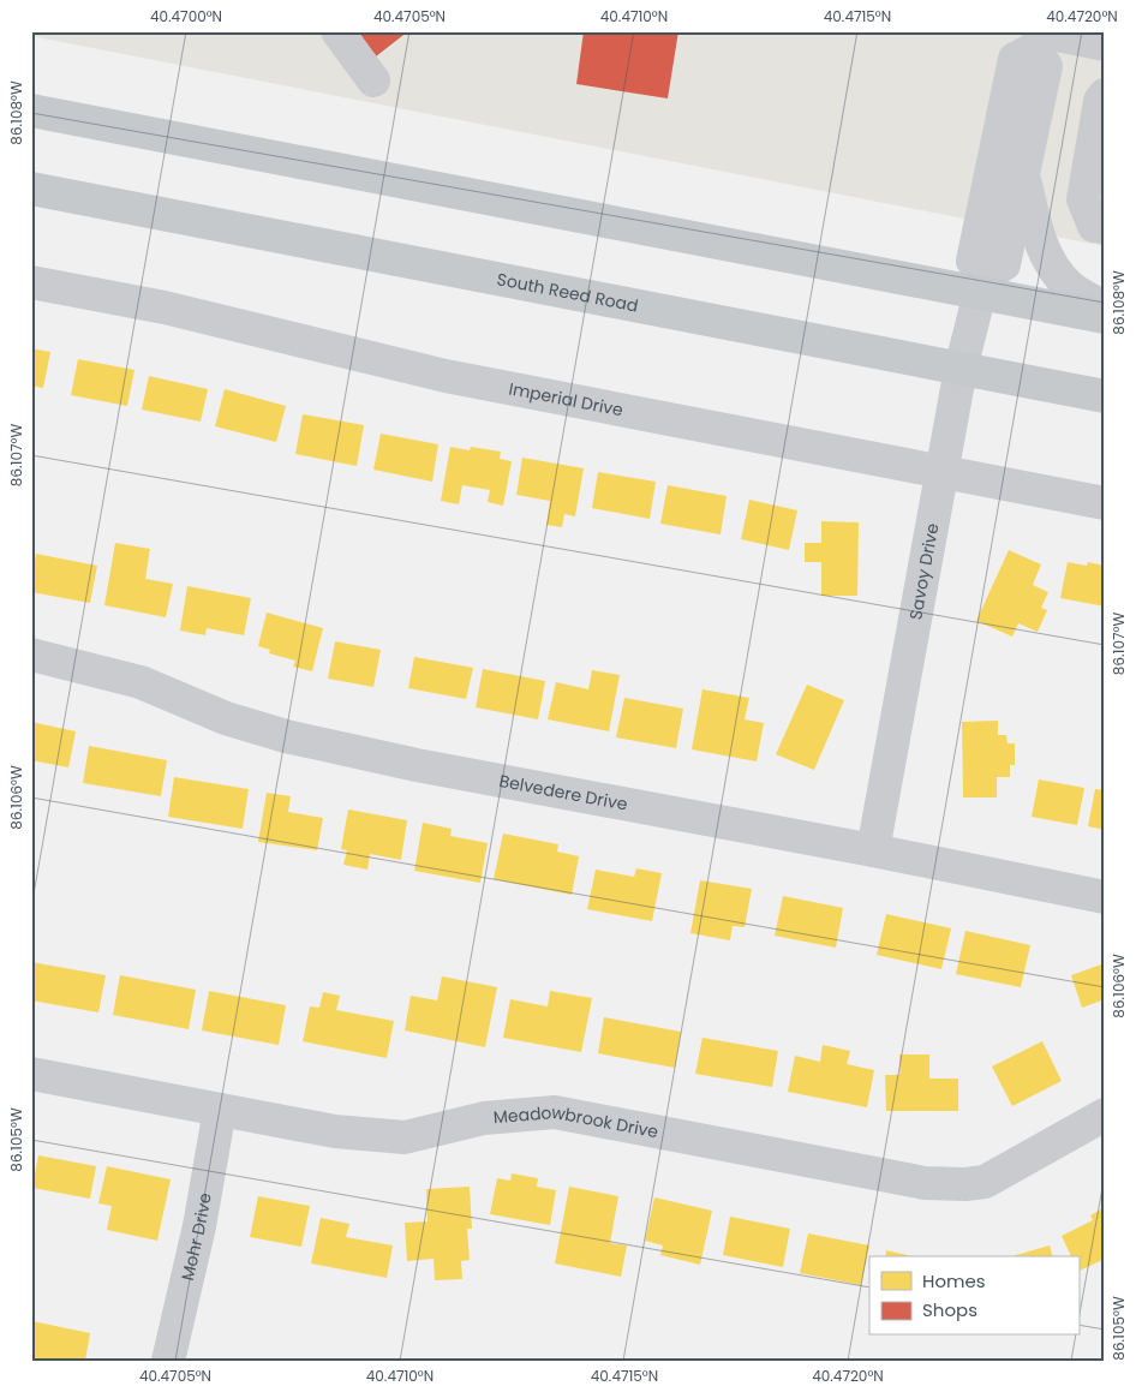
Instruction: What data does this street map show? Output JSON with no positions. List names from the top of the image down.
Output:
{
  "streets": {
    "main road": ["South Reed Road"],
    "street": [
      "Imperial Drive",
      "Savoy Drive",
      "Belvedere Drive",
      "Meadowbrook Drive",
      "Mohr Drive"
    ]
  },
  "crossings": [
    ["South Reed Road", "Savoy Drive"],
    ["Imperial Drive", "Savoy Drive"],
    ["Savoy Drive", "Belvedere Drive"],
    ["Meadowbrook Drive", "Mohr Drive"]
  ],
  "legend": ["Homes", "Shops"],
  "coordinates": [
    "40.4700°N",
    "40.4705°N",
    "40.4710°N",
    "40.4715°N",
    "40.4720°N",
    "86.108°W",
    "86.107°W",
    "86.106°W",
    "86.105°W"
  ]
}
